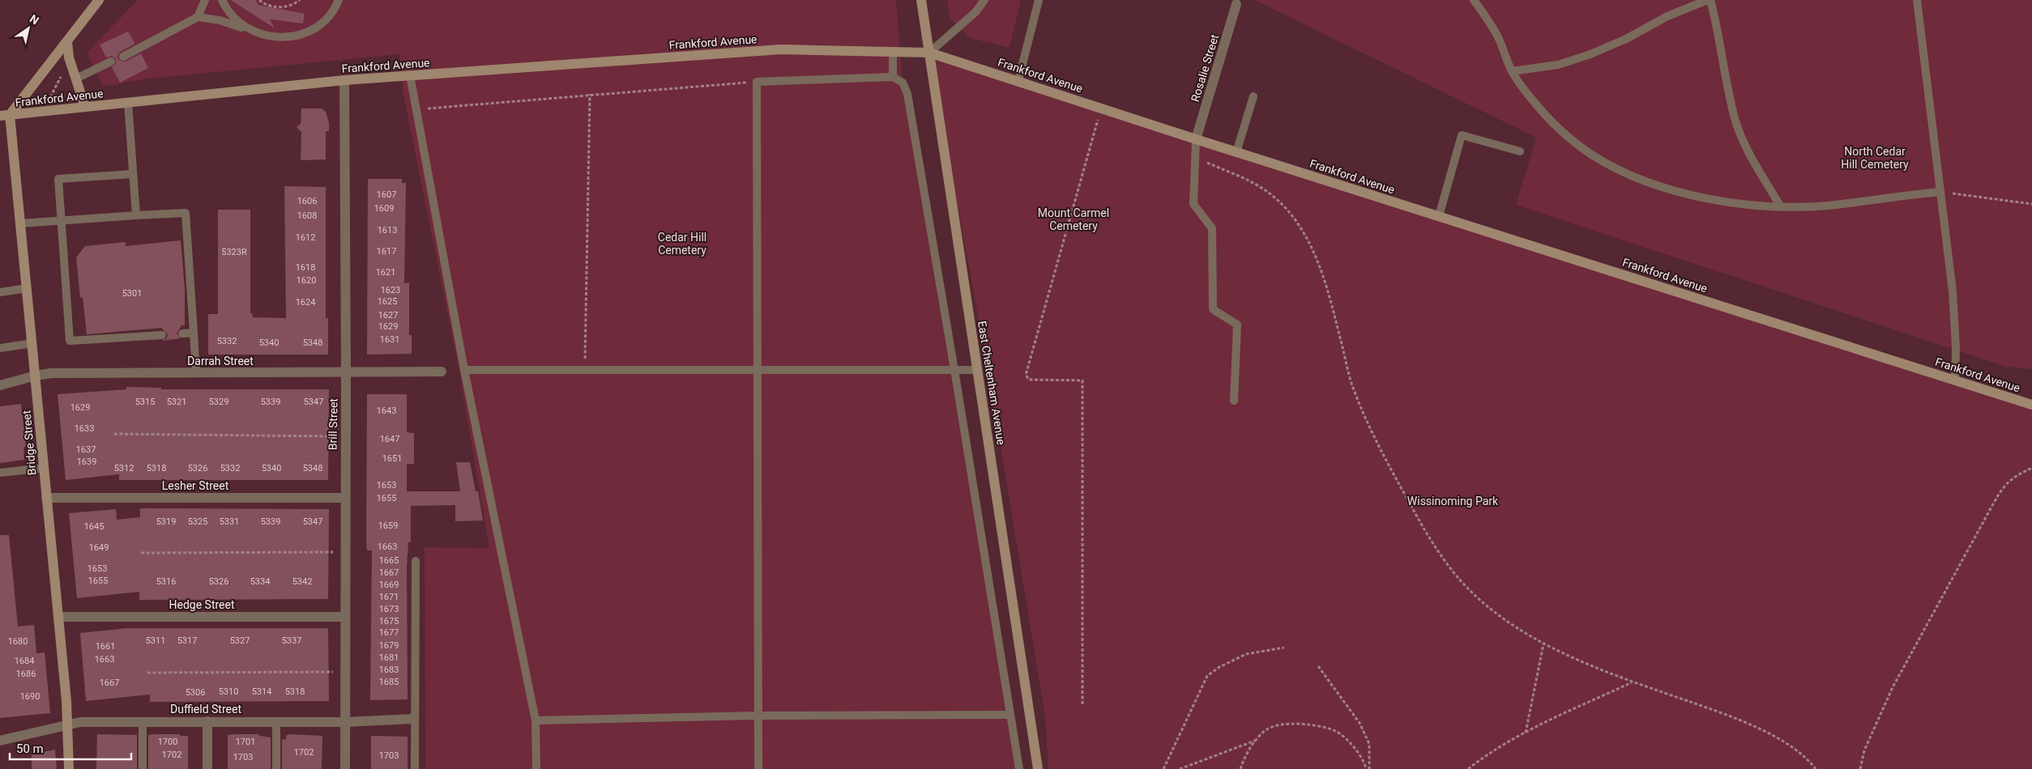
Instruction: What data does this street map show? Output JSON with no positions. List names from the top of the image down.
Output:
{
  "streets": {
    "main road": ["Frankford Avenue", "East Cheltenham Avenue", "Bridge Street"],
    "street": [
      "Rosalie Street",
      "Darrah Street",
      "Brill Street",
      "Lesher Street",
      "Hedge Street",
      "Duffield Street"
    ]
  },
  "crossings": [
    ["Frankford Avenue", "Rosalie Street"],
    ["Frankford Avenue", "East Cheltenham Avenue"],
    ["Frankford Avenue", "Brill Street"],
    ["Frankford Avenue", "Bridge Street"],
    ["Darrah Street", "Brill Street"],
    ["Darrah Street", "Bridge Street"],
    ["Brill Street", "Lesher Street"],
    ["Brill Street", "Hedge Street"],
    ["Brill Street", "Duffield Street"],
    ["Bridge Street", "Lesher Street"],
    ["Bridge Street", "Hedge Street"],
    ["Bridge Street", "Duffield Street"]
  ],
  "parks": [
    "North Cedar Hill Cemetery",
    "Mount Carmel Cemetery",
    "Cedar Hill Cemetery",
    "Wissinoming Park"
  ],
  "house_numbers": [
    "1607",
    "1606",
    "1609",
    "1608",
    "1613",
    "1612",
    "1617",
    "5323R",
    "1618",
    "1621",
    "1620",
    "1623",
    "5301",
    "1625",
    "1624",
    "1627",
    "1629",
    "1631",
    "5332",
    "5340",
    "5348",
    "5315",
    "5321",
    "5329",
    "5339",
    "5347",
    "1629",
    "1643",
    "1633",
    "1647",
    "1637",
    "1651",
    "1639",
    "5312",
    "5318",
    "5326",
    "5332",
    "5340",
    "5348",
    "1653",
    "1655",
    "5319",
    "5325",
    "5331",
    "5339",
    "5347",
    "1659",
    "1645",
    "1663",
    "1649",
    "1665",
    "1653",
    "1667",
    "1655",
    "5316",
    "5326",
    "5334",
    "5342",
    "1669",
    "1671",
    "1673",
    "1675",
    "1677",
    "5311",
    "5317",
    "5327",
    "5337",
    "1680",
    "1679",
    "1661",
    "1681",
    "1663",
    "1684",
    "1683",
    "1686",
    "1685",
    "1667",
    "5310",
    "5314",
    "5318",
    "5306",
    "1690",
    "1700",
    "1701",
    "1702",
    "1702",
    "1703",
    "1703"
  ],
  "scale_bar": "50 m",
  "north": "top right"
}
